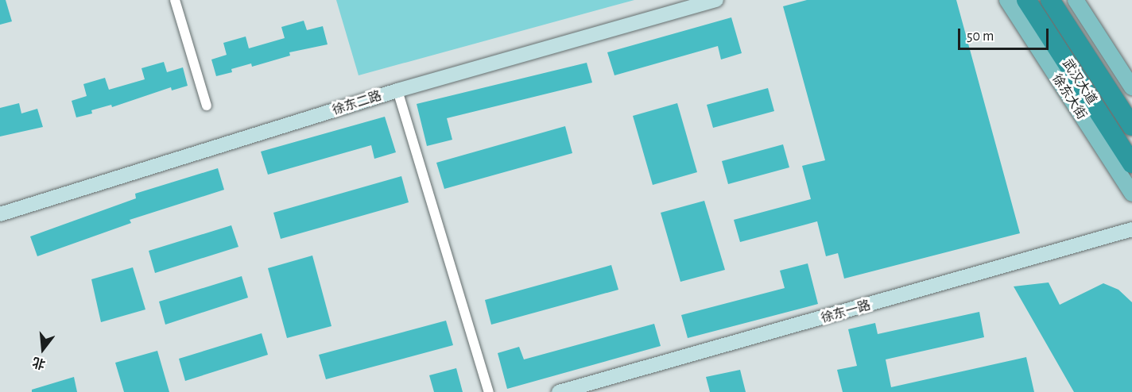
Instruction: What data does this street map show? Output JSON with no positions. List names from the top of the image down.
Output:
{
  "streets": {
    "highway": ["武汉大道"],
    "main road": ["徐东大街"],
    "street": ["徐东二路", "徐东一路"]
  },
  "scale_bar": "50 m",
  "north": "bottom"
}
